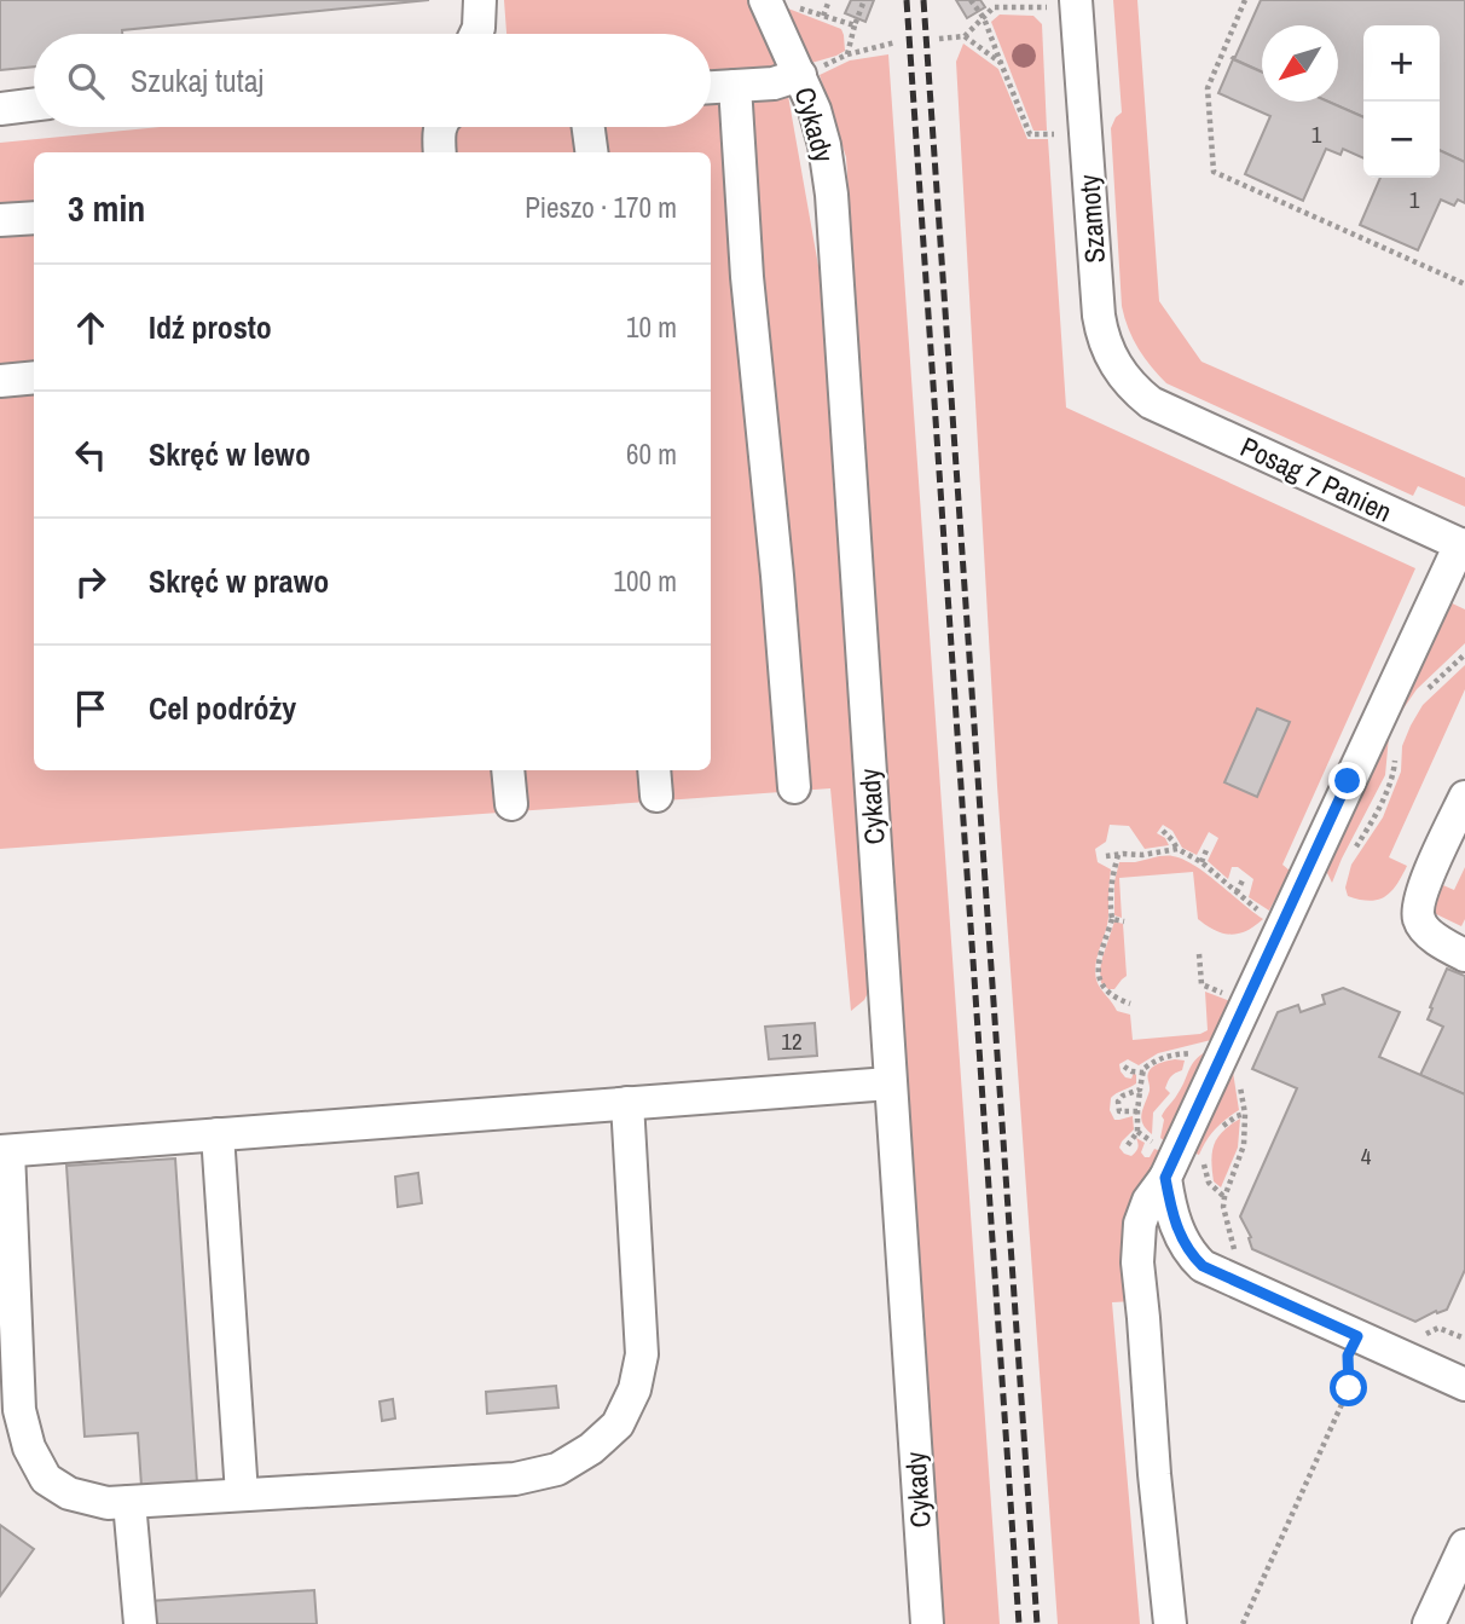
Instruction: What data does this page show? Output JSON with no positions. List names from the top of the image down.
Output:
{
  "streets": {
    "street": ["Cykady", "Szamoty", "Posag 7 Panien"]
  },
  "crossings": [
    ["Szamoty", "Posag 7 Panien"]
  ],
  "house_numbers": [
    "1",
    "1",
    "12",
    "4"
  ],
  "north": "bottom left",
  "page": {
    "map_buttons": ["+", "−"],
    "search": "Szukaj tutaj",
    "heading": ["3 min", "Pieszo · 170 m"],
    "list": [
      ["Idź prosto", "10 m"],
      ["Skręć w lewo", "60 m"],
      ["Skręć w prawo", "100 m"],
      "Cel podróży"
    ]
  }
}
